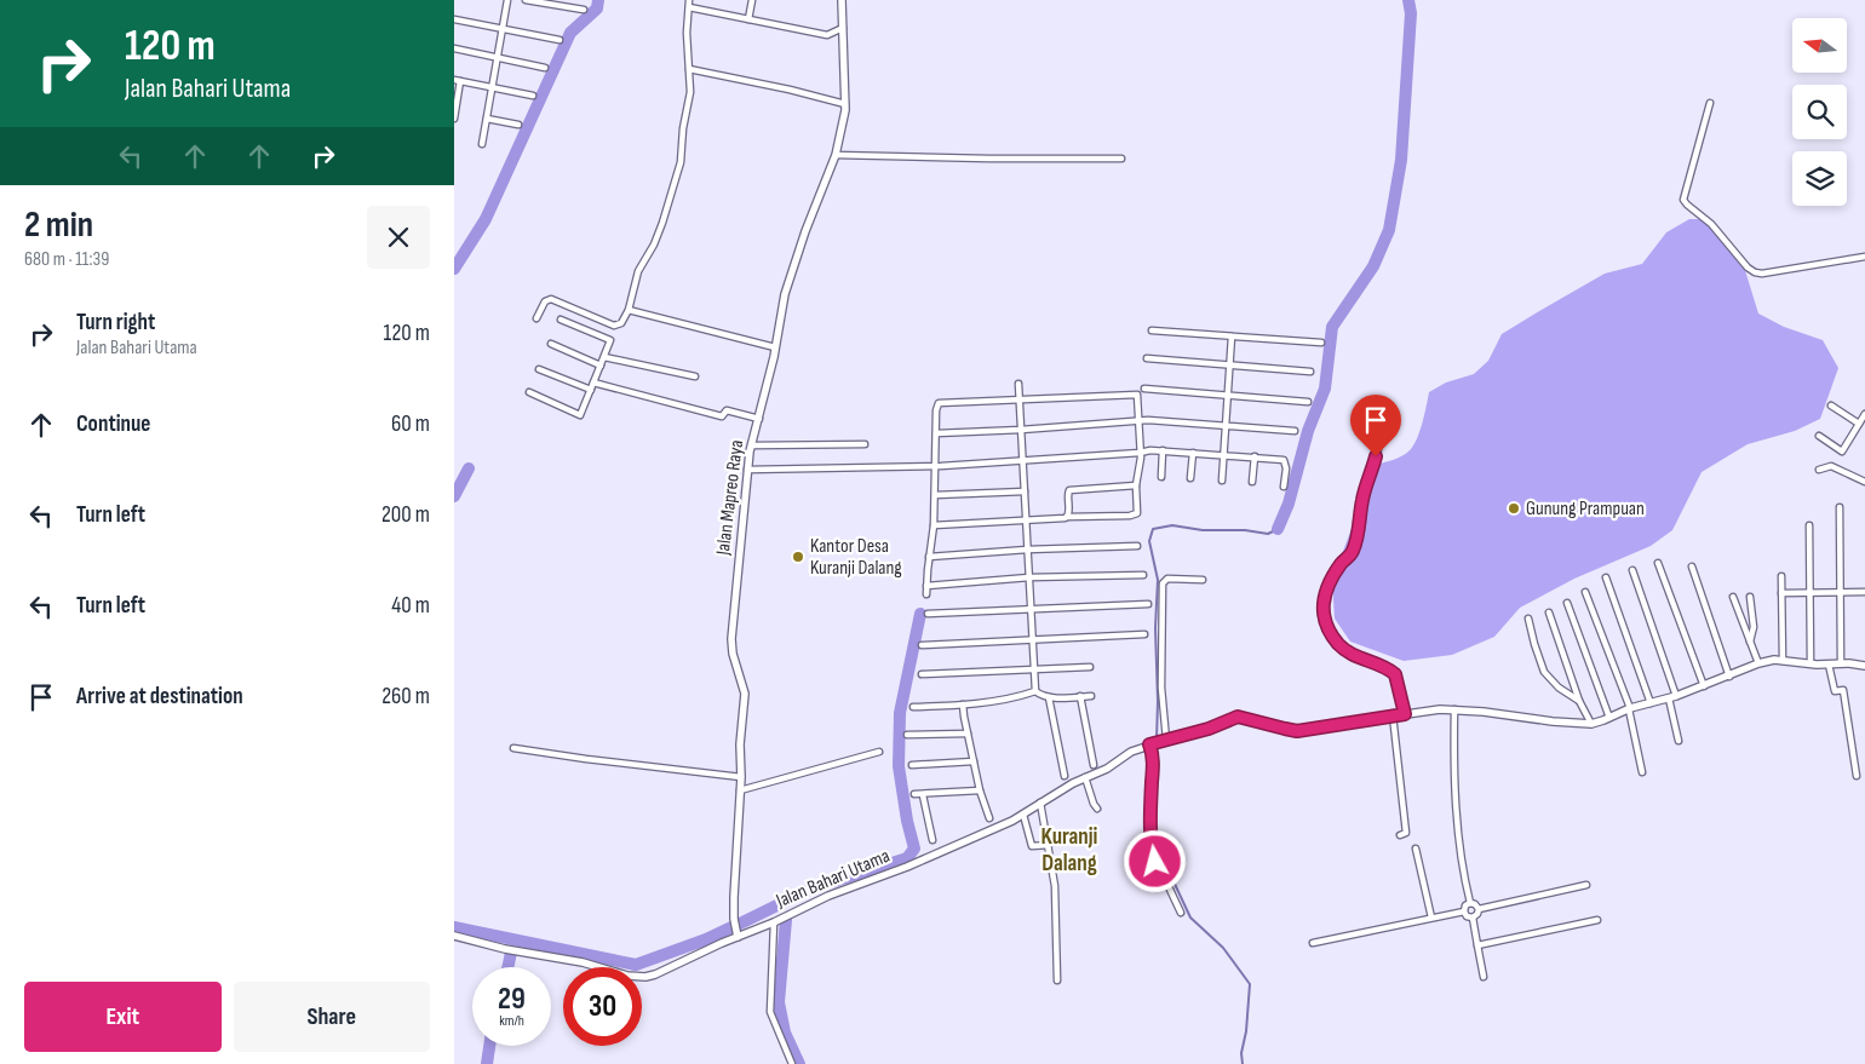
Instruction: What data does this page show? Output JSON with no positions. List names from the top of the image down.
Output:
{
  "streets": {
    "street": ["Jalan Mapreo Raya", "Jalan Bahari Utama"]
  },
  "crossings": [
    ["Jalan Mapreo Raya", "Jalan Bahari Utama"]
  ],
  "districts": ["Kuranji Dalang"],
  "places": ["Gunung Prampuan", "Kantor Desa Kuranji Dalang"],
  "north": "left",
  "page": {
    "turn": ["120 m", "Jalan Bahari Utama"],
    "heading": ["2 min", "680 m · 11:39"],
    "list": [
      {
        "name": "Turn right",
        "note": "Jalan Bahari Utama",
        "value": "120 m"
      },
      {
        "name": "Continue",
        "value": "60 m"
      },
      {
        "name": "Turn left",
        "value": "200 m"
      },
      {
        "name": "Turn left",
        "value": "40 m"
      },
      {
        "name": "Arrive at destination",
        "value": "260 m"
      }
    ],
    "speed": "29 km/h",
    "limit": "30",
    "buttons": ["Exit", "Share"]
  }
}
